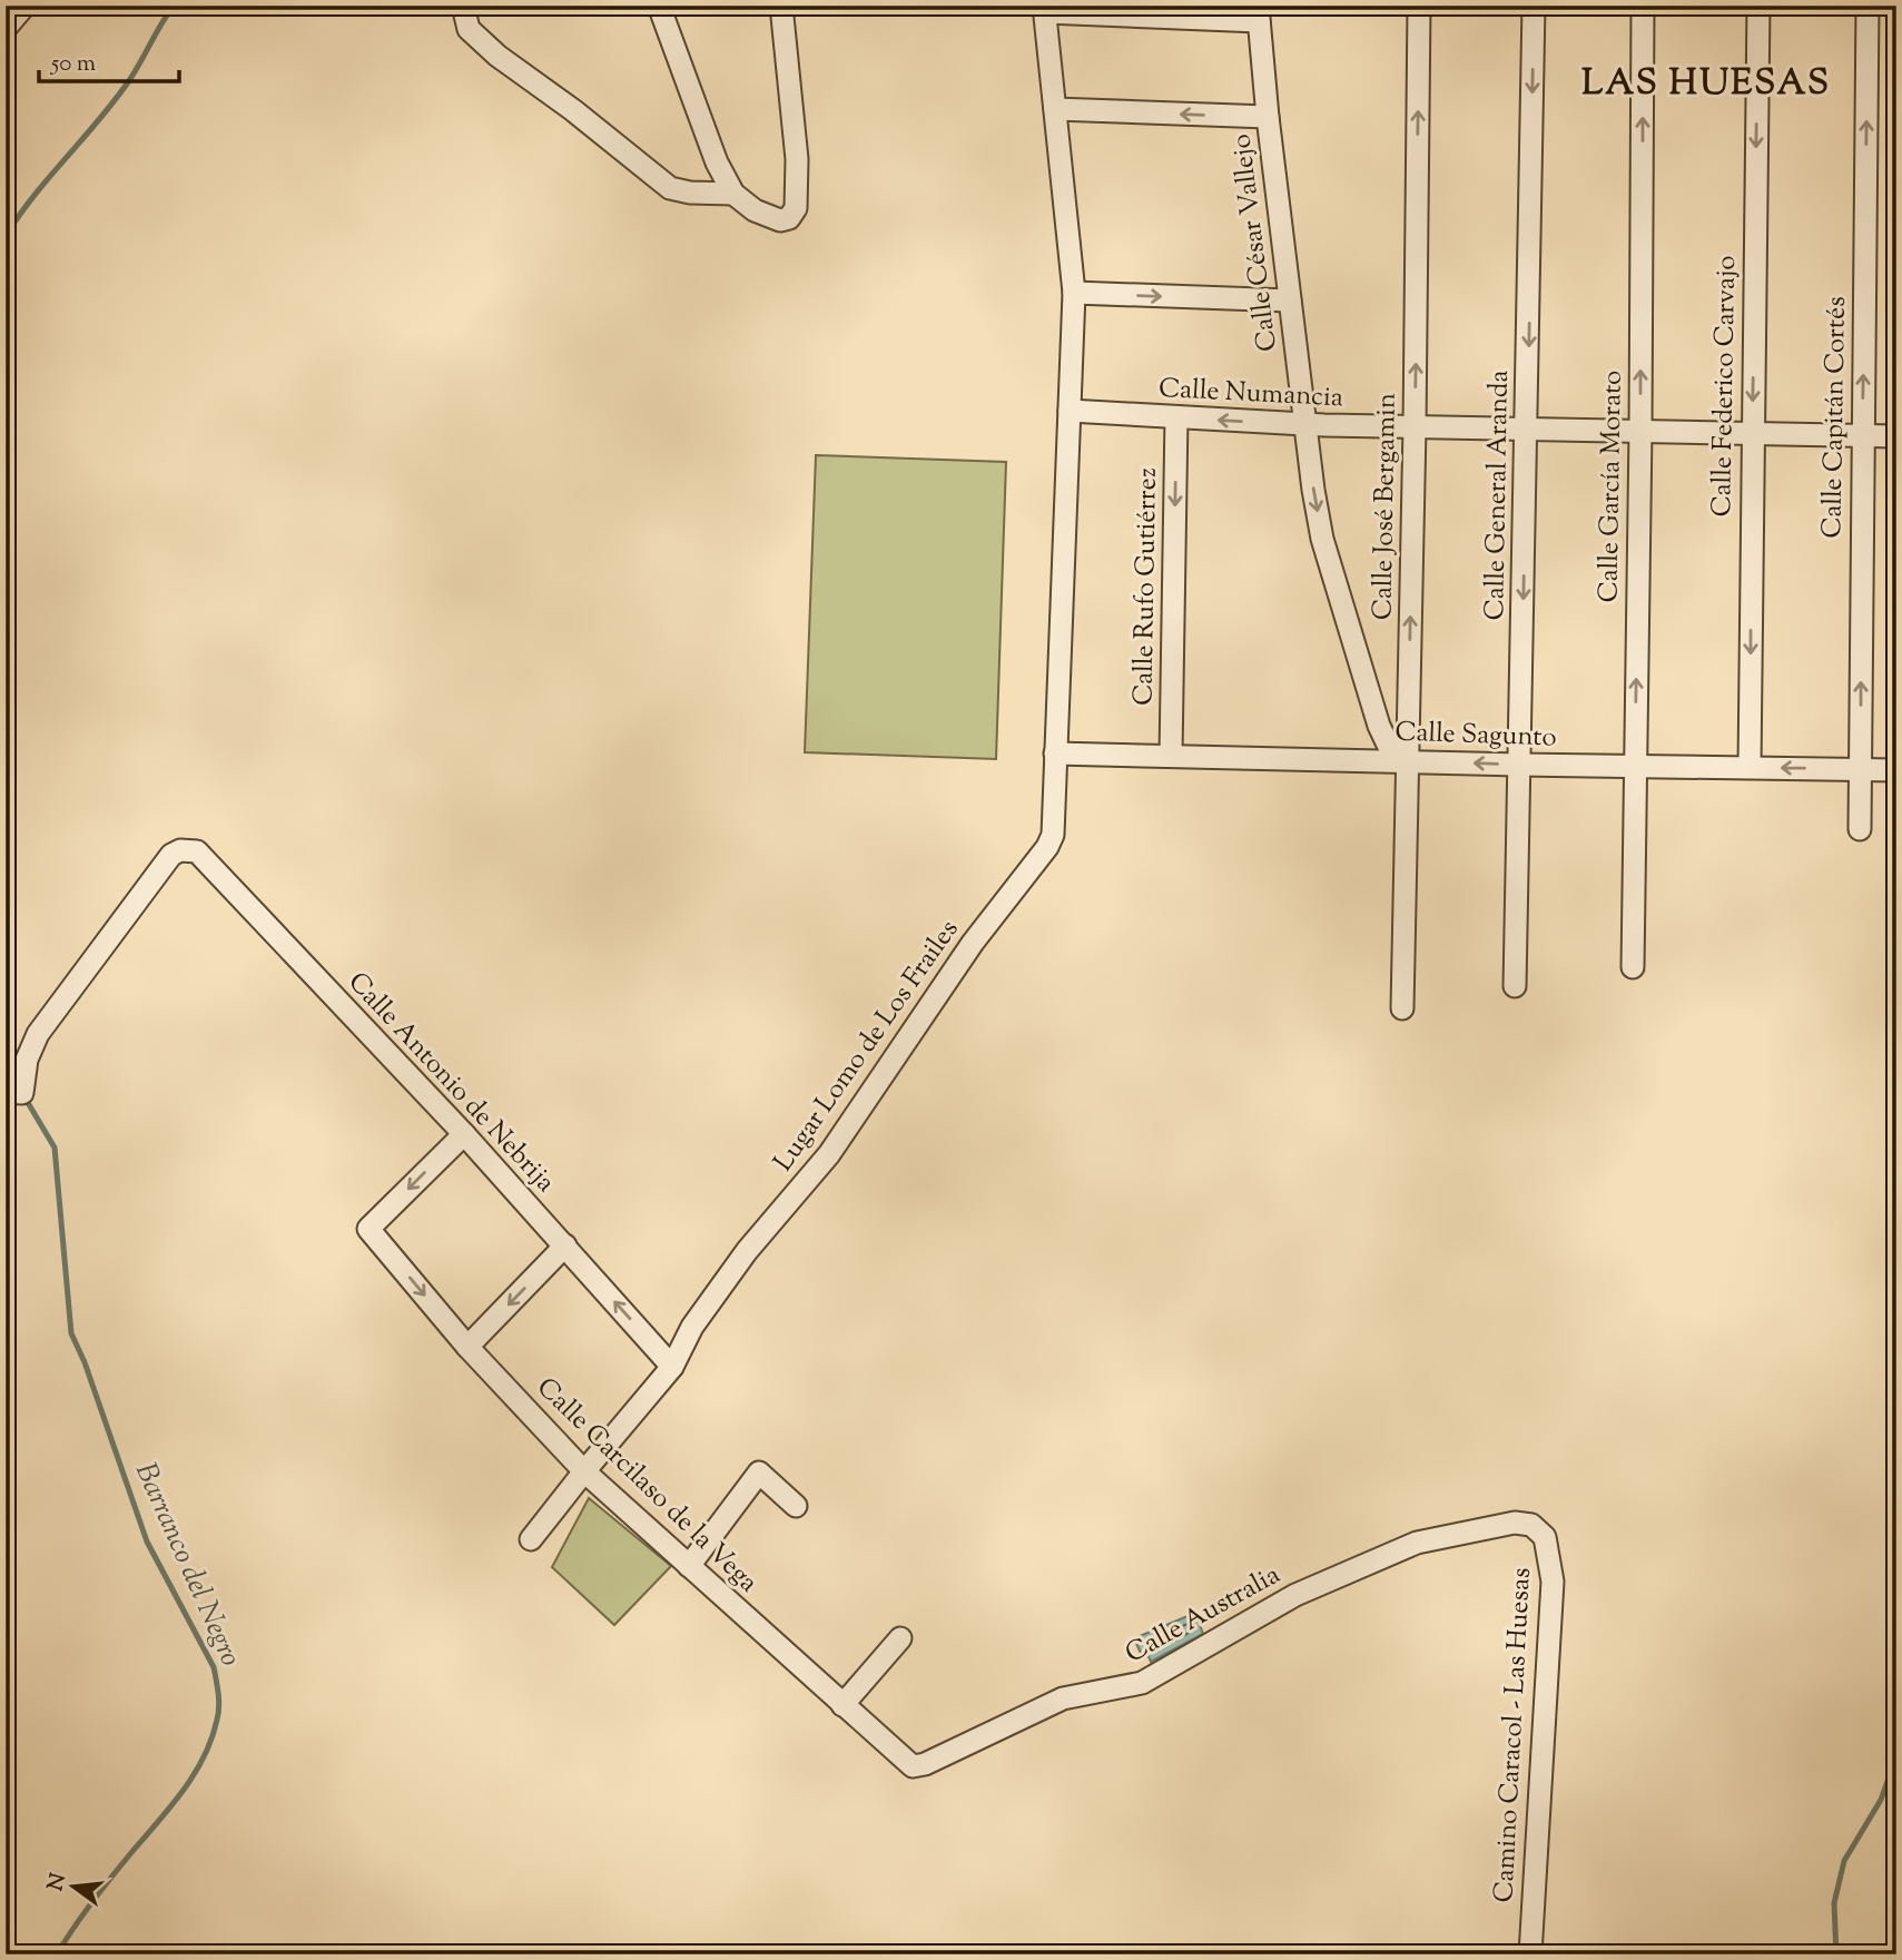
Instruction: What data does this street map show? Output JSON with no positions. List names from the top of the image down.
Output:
{
  "streets": {
    "street": [
      "Calle César Vallejo",
      "Calle Federico Carvajo",
      "Calle Numancia",
      "Calle Capitán Cortés",
      "Calle García Morato",
      "Calle General Aranda",
      "Calle José Bergamin",
      "Calle Rufo Gutiérrez",
      "Calle Sagunto",
      "Lugar Lomo de Los Frailes",
      "Calle Antonio de Nebrija",
      "Calle Carcilaso de la Vega",
      "Calle Australia",
      "Camino Caracol - Las Huesas"
    ]
  },
  "crossings": [
    ["Calle César Vallejo", "Calle Numancia"],
    ["Calle César Vallejo", "Calle José Bergamin"],
    ["Calle César Vallejo", "Calle Sagunto"],
    ["Calle Federico Carvajo", "Calle Numancia"],
    ["Calle Federico Carvajo", "Calle Sagunto"],
    ["Calle Numancia", "Calle Capitán Cortés"],
    ["Calle Numancia", "Calle García Morato"],
    ["Calle Numancia", "Calle General Aranda"],
    ["Calle Numancia", "Calle José Bergamin"],
    ["Calle Numancia", "Calle Rufo Gutiérrez"],
    ["Calle Capitán Cortés", "Calle Sagunto"],
    ["Calle García Morato", "Calle Sagunto"],
    ["Calle General Aranda", "Calle Sagunto"],
    ["Calle José Bergamin", "Calle Sagunto"],
    ["Calle Rufo Gutiérrez", "Calle Sagunto"],
    ["Calle Sagunto", "Lugar Lomo de Los Frailes"],
    ["Lugar Lomo de Los Frailes", "Calle Antonio de Nebrija"],
    ["Lugar Lomo de Los Frailes", "Calle Carcilaso de la Vega"],
    ["Calle Antonio de Nebrija", "Calle Carcilaso de la Vega"],
    ["Calle Carcilaso de la Vega", "Calle Australia"],
    ["Calle Australia", "Camino Caracol - Las Huesas"]
  ],
  "one_way": [
    "Calle César Vallejo",
    "Calle Federico Carvajo",
    "Calle Capitán Cortés",
    "Calle García Morato",
    "Calle General Aranda",
    "Calle José Bergamin"
  ],
  "districts": ["LAS HUESAS"],
  "water": ["Barranco del Negro"],
  "scale_bar": "50 m",
  "north": "left"
}
